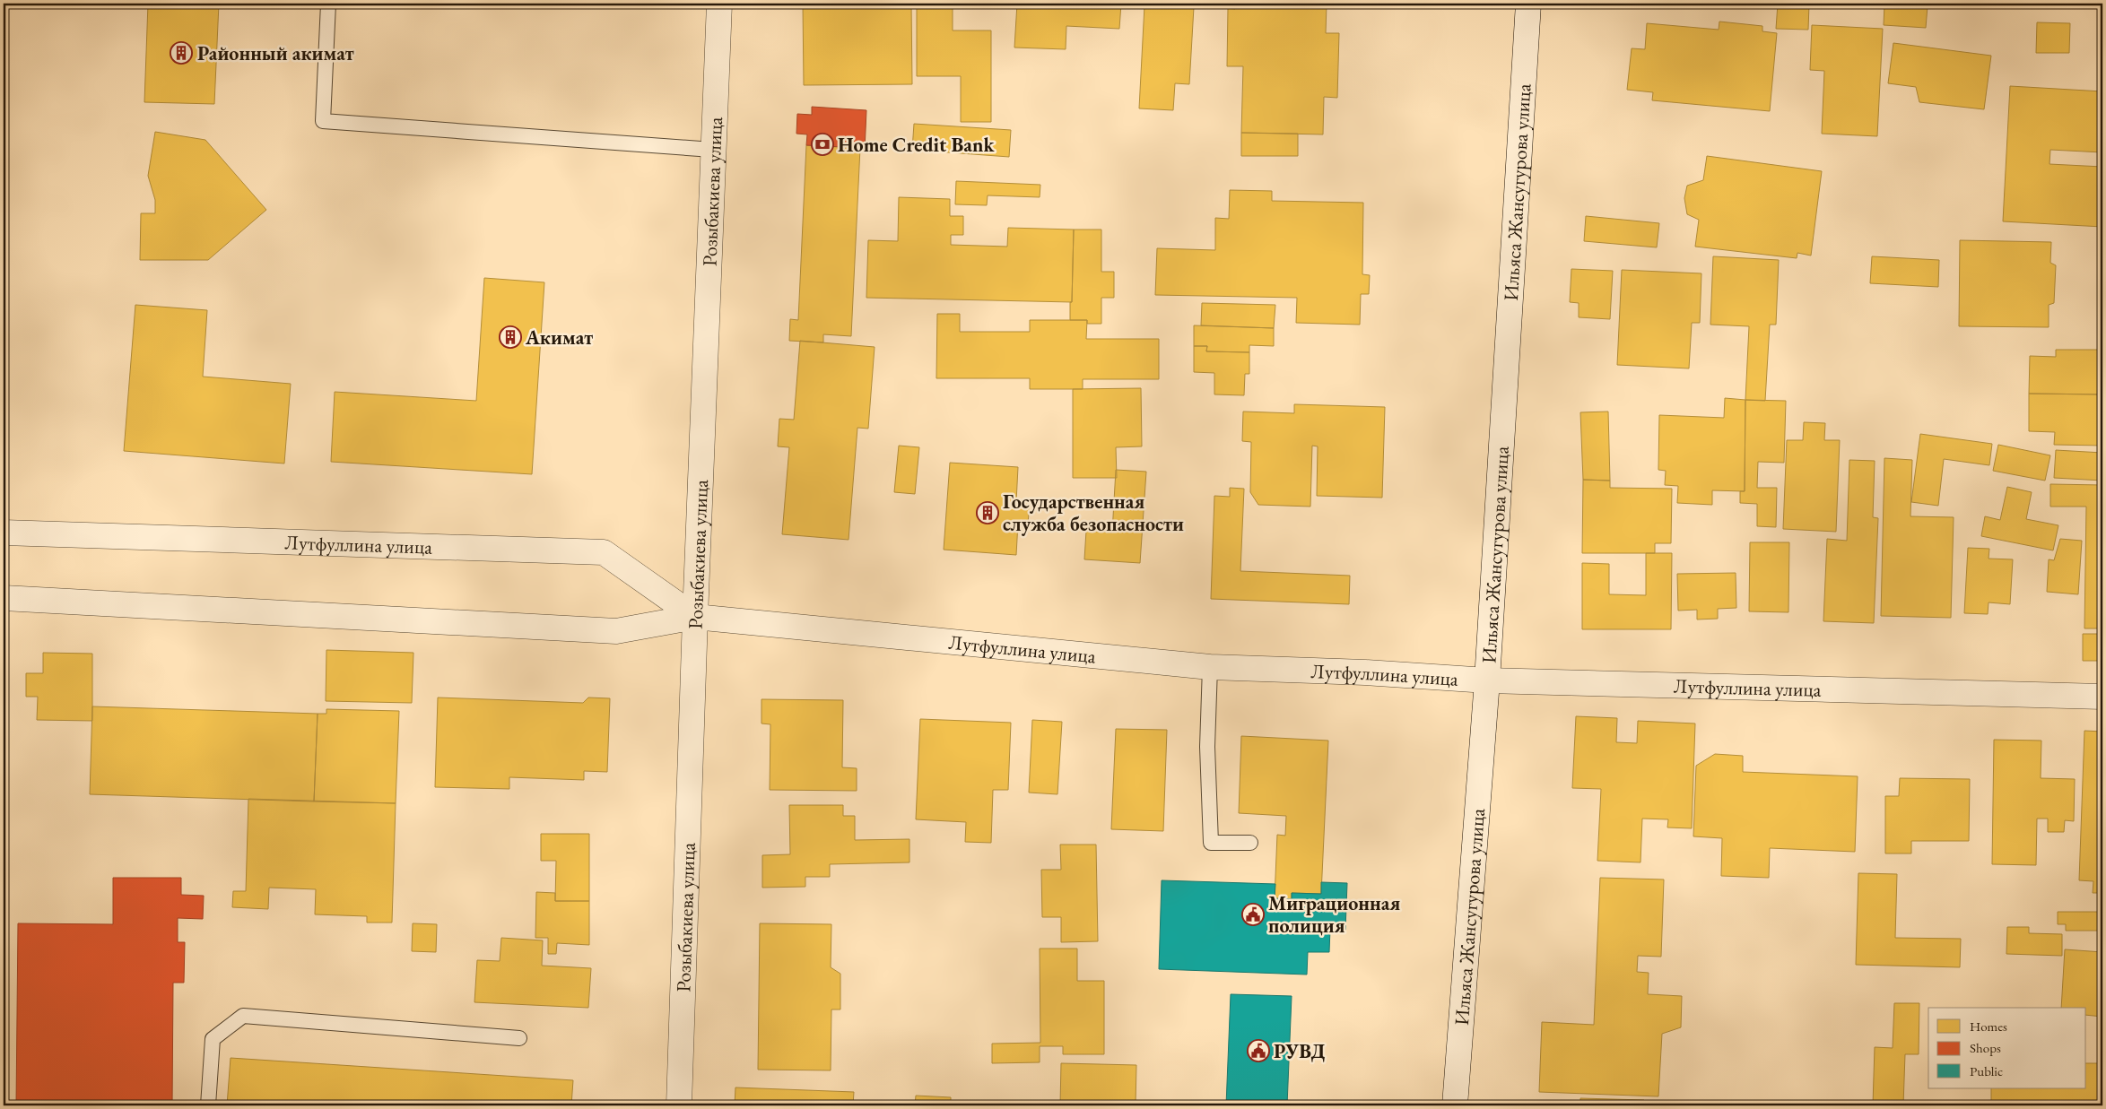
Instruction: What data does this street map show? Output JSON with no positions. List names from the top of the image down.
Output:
{
  "streets": {
    "street": ["Розыбакиева улица", "Ильяса Жансугурова улица", "Лутфуллина улица"]
  },
  "crossings": [
    ["Розыбакиева улица", "Лутфуллина улица"],
    ["Ильяса Жансугурова улица", "Лутфуллина улица"]
  ],
  "places": {
    "building": ["Районный акимат", "Акимат", "Государственная служба безопасности"],
    "bank": ["Home Credit Bank"],
    "public building": ["Миграционная полиция", "РУВД"]
  },
  "legend": ["Homes", "Shops", "Public"]
}
